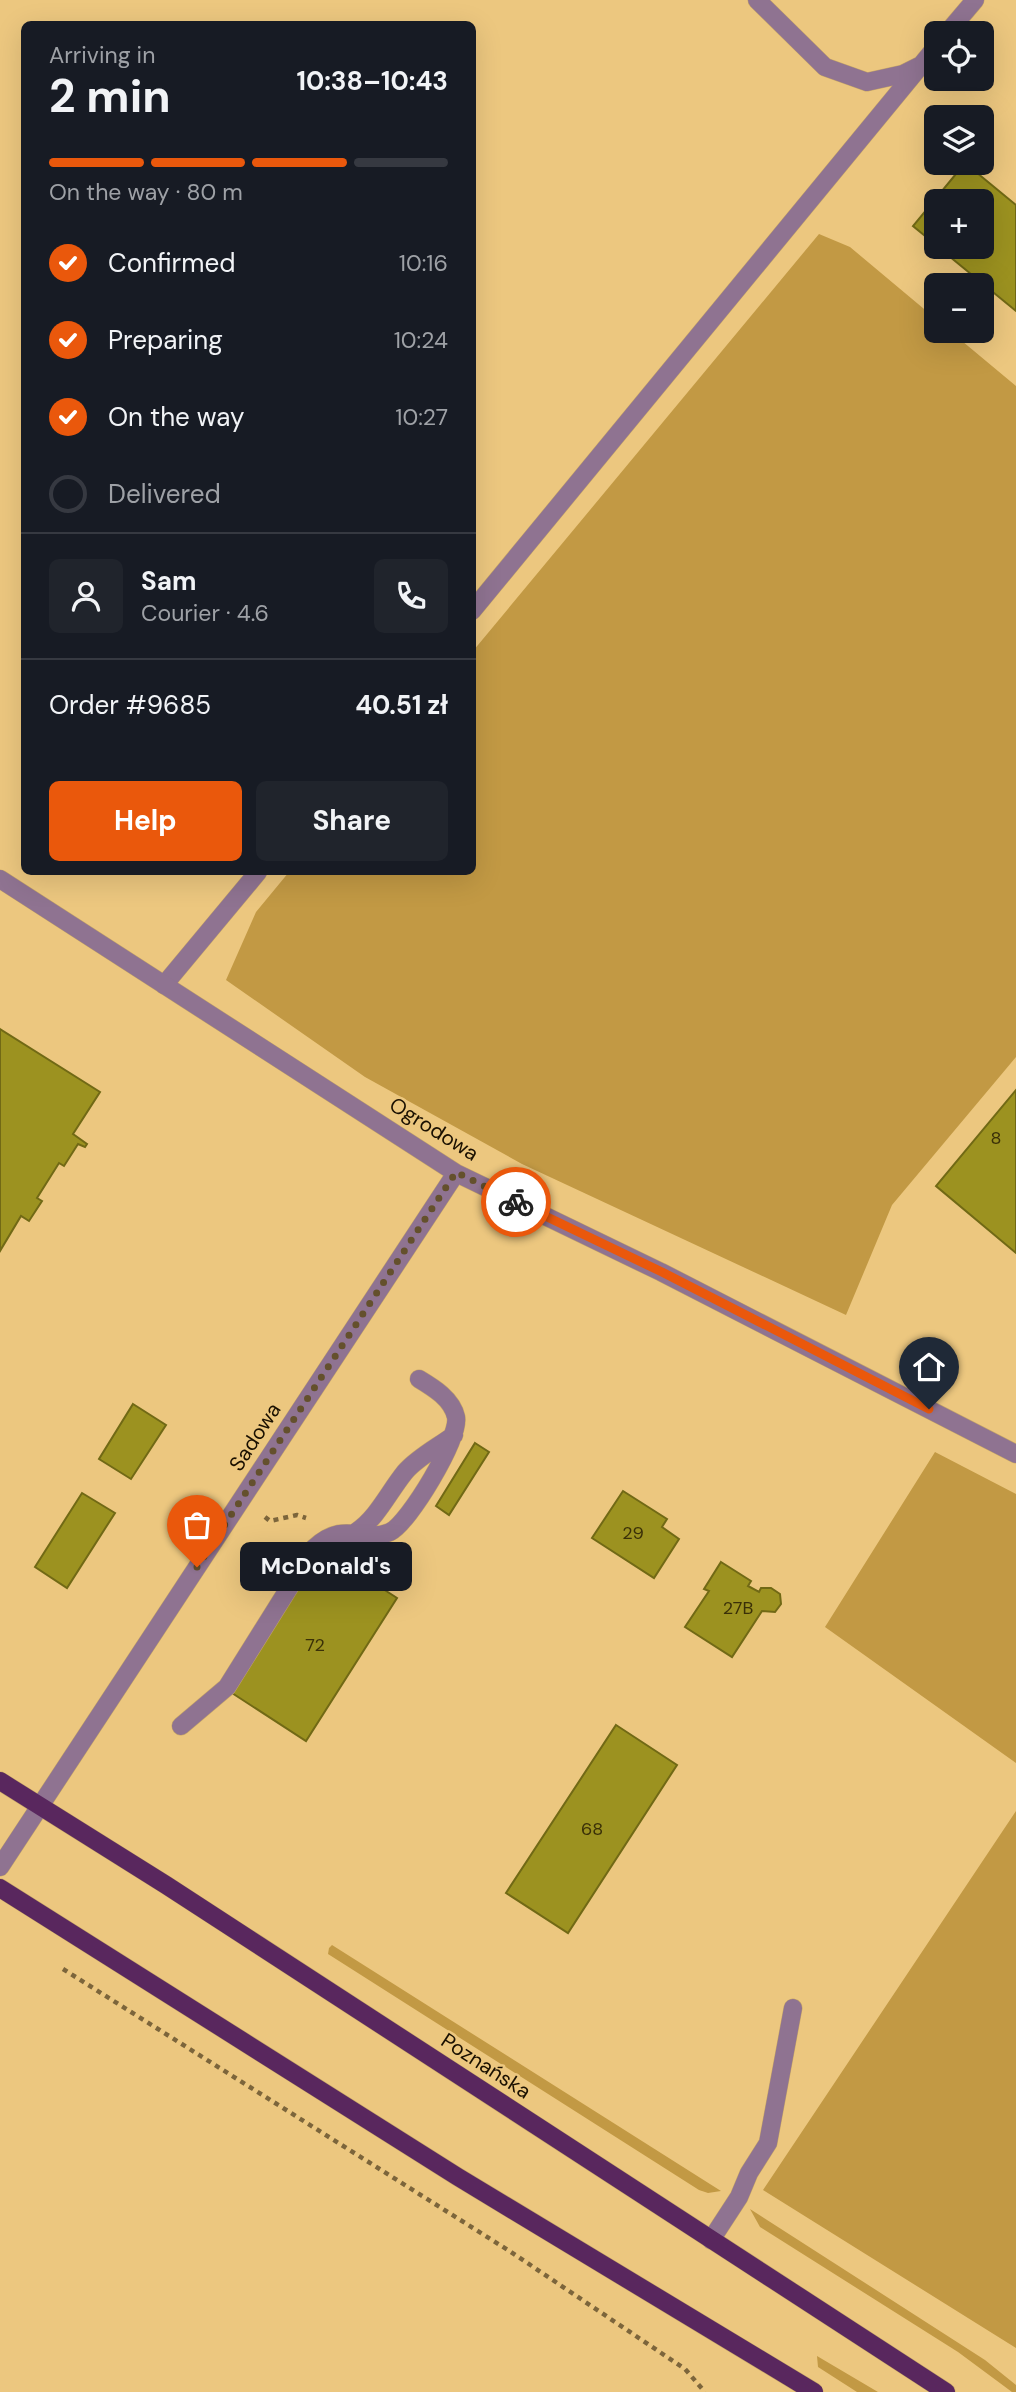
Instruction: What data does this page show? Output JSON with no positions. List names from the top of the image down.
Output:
{
  "streets": {
    "main road": ["Poznańska"],
    "street": ["Ogrodowa", "Sadowa"]
  },
  "crossings": [
    ["Ogrodowa", "Sadowa"],
    ["Sadowa", "Poznańska"]
  ],
  "places": ["McDonald's"],
  "house_numbers": [
    "8",
    "29",
    "27B",
    "72",
    "68"
  ],
  "page": {
    "map_buttons": ["+", "−"],
    "heading": ["2 min", "Arriving in", "10:38–10:43"],
    "panel": [
      "Sam",
      "Courier · 4.6",
      "Order #9685",
      "40.51 zł"
    ],
    "bar": "On the way · 80 m",
    "list": [
      ["Confirmed", "10:16"],
      ["Preparing", "10:24"],
      ["On the way", "10:27"],
      "Delivered"
    ],
    "buttons": ["Help", "Share"],
    "bubble": "McDonald's"
  }
}
